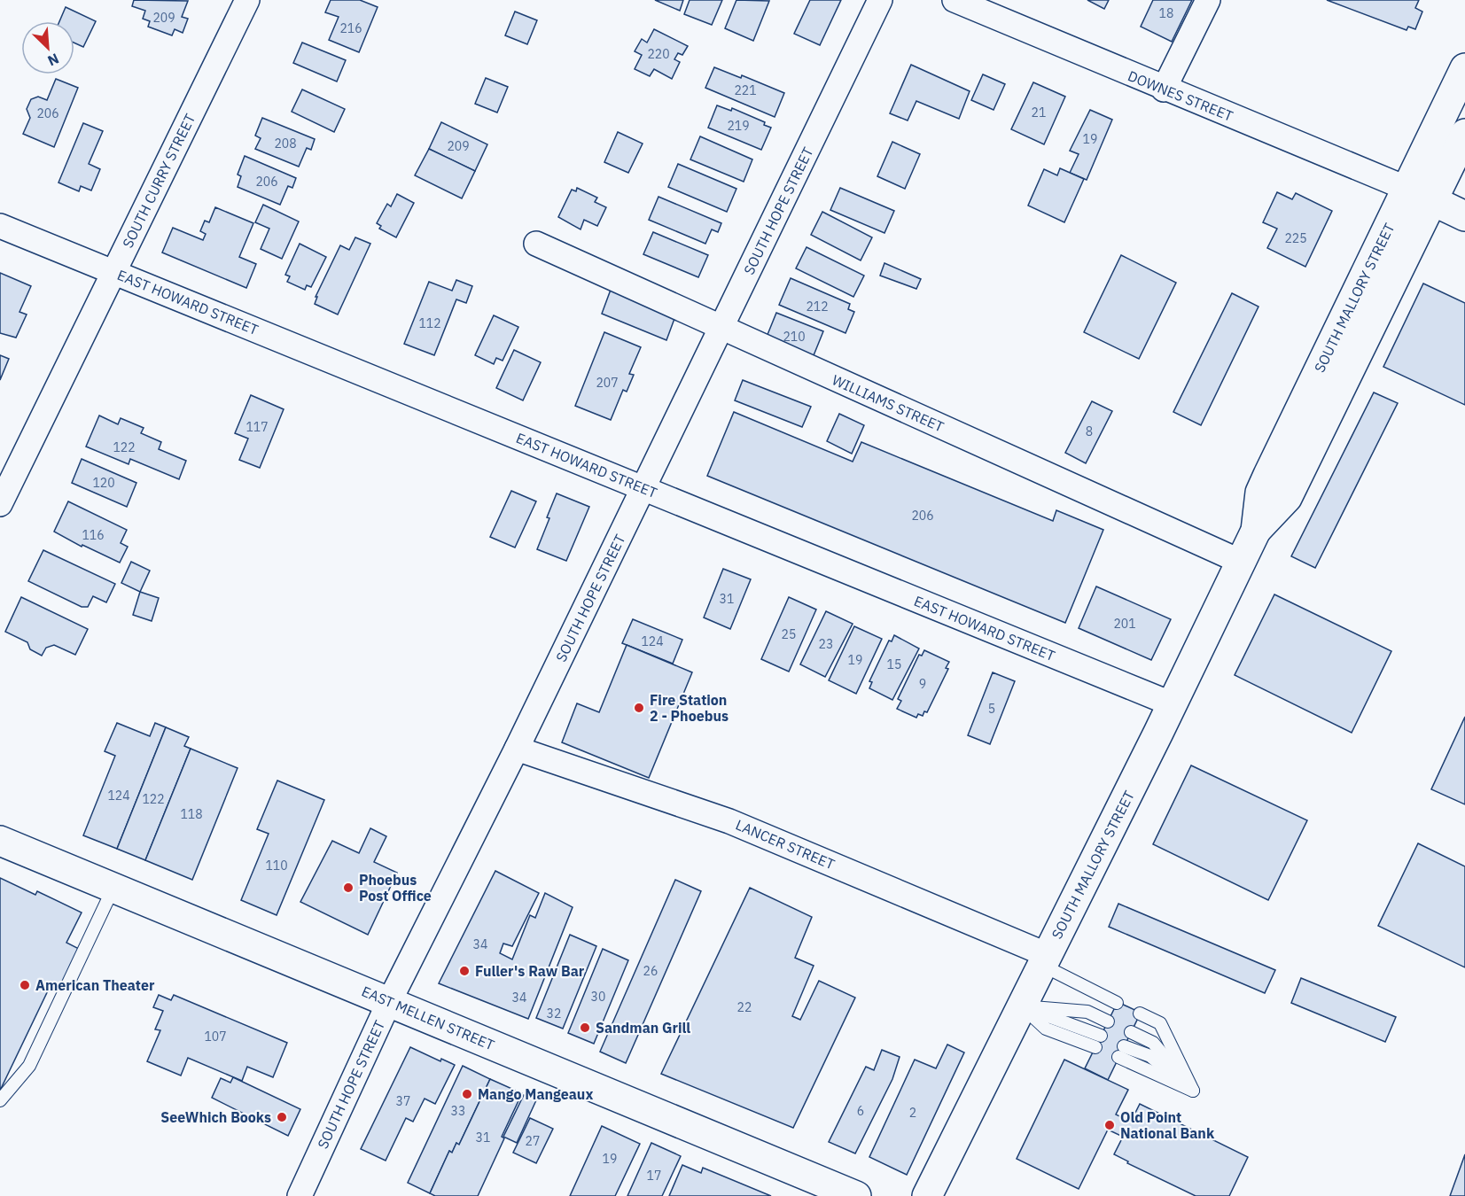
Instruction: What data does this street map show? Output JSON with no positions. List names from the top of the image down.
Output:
{
  "streets": {
    "main road": ["SOUTH MALLORY STREET", "EAST MELLEN STREET"],
    "street": [
      "DOWNES STREET",
      "SOUTH CURRY STREET",
      "SOUTH HOPE STREET",
      "EAST HOWARD STREET",
      "WILLIAMS STREET",
      "LANCER STREET"
    ]
  },
  "crossings": [
    ["DOWNES STREET", "SOUTH MALLORY STREET"],
    ["SOUTH CURRY STREET", "EAST HOWARD STREET"],
    ["SOUTH HOPE STREET", "EAST HOWARD STREET"],
    ["SOUTH HOPE STREET", "WILLIAMS STREET"],
    ["SOUTH HOPE STREET", "LANCER STREET"],
    ["SOUTH HOPE STREET", "EAST MELLEN STREET"],
    ["SOUTH MALLORY STREET", "EAST HOWARD STREET"],
    ["SOUTH MALLORY STREET", "WILLIAMS STREET"],
    ["SOUTH MALLORY STREET", "LANCER STREET"]
  ],
  "places": [
    "Fire Station 2 - Phoebus",
    "Phoebus Post Office",
    "Fuller's Raw Bar",
    "American Theater",
    "Sandman Grill",
    "Mango Mangeaux",
    "SeeWhich Books",
    "Old Point National Bank"
  ],
  "house_numbers": [
    "18",
    "209",
    "216",
    "220",
    "221",
    "21",
    "206",
    "219",
    "19",
    "208",
    "209",
    "206",
    "225",
    "212",
    "112",
    "210",
    "207",
    "117",
    "8",
    "122",
    "120",
    "206",
    "116",
    "31",
    "201",
    "25",
    "124",
    "23",
    "19",
    "15",
    "9",
    "5",
    "124",
    "122",
    "118",
    "110",
    "34",
    "26",
    "30",
    "34",
    "22",
    "32",
    "107",
    "37",
    "33",
    "6",
    "2",
    "31",
    "27",
    "19",
    "17"
  ],
  "north": "bottom right"
}
